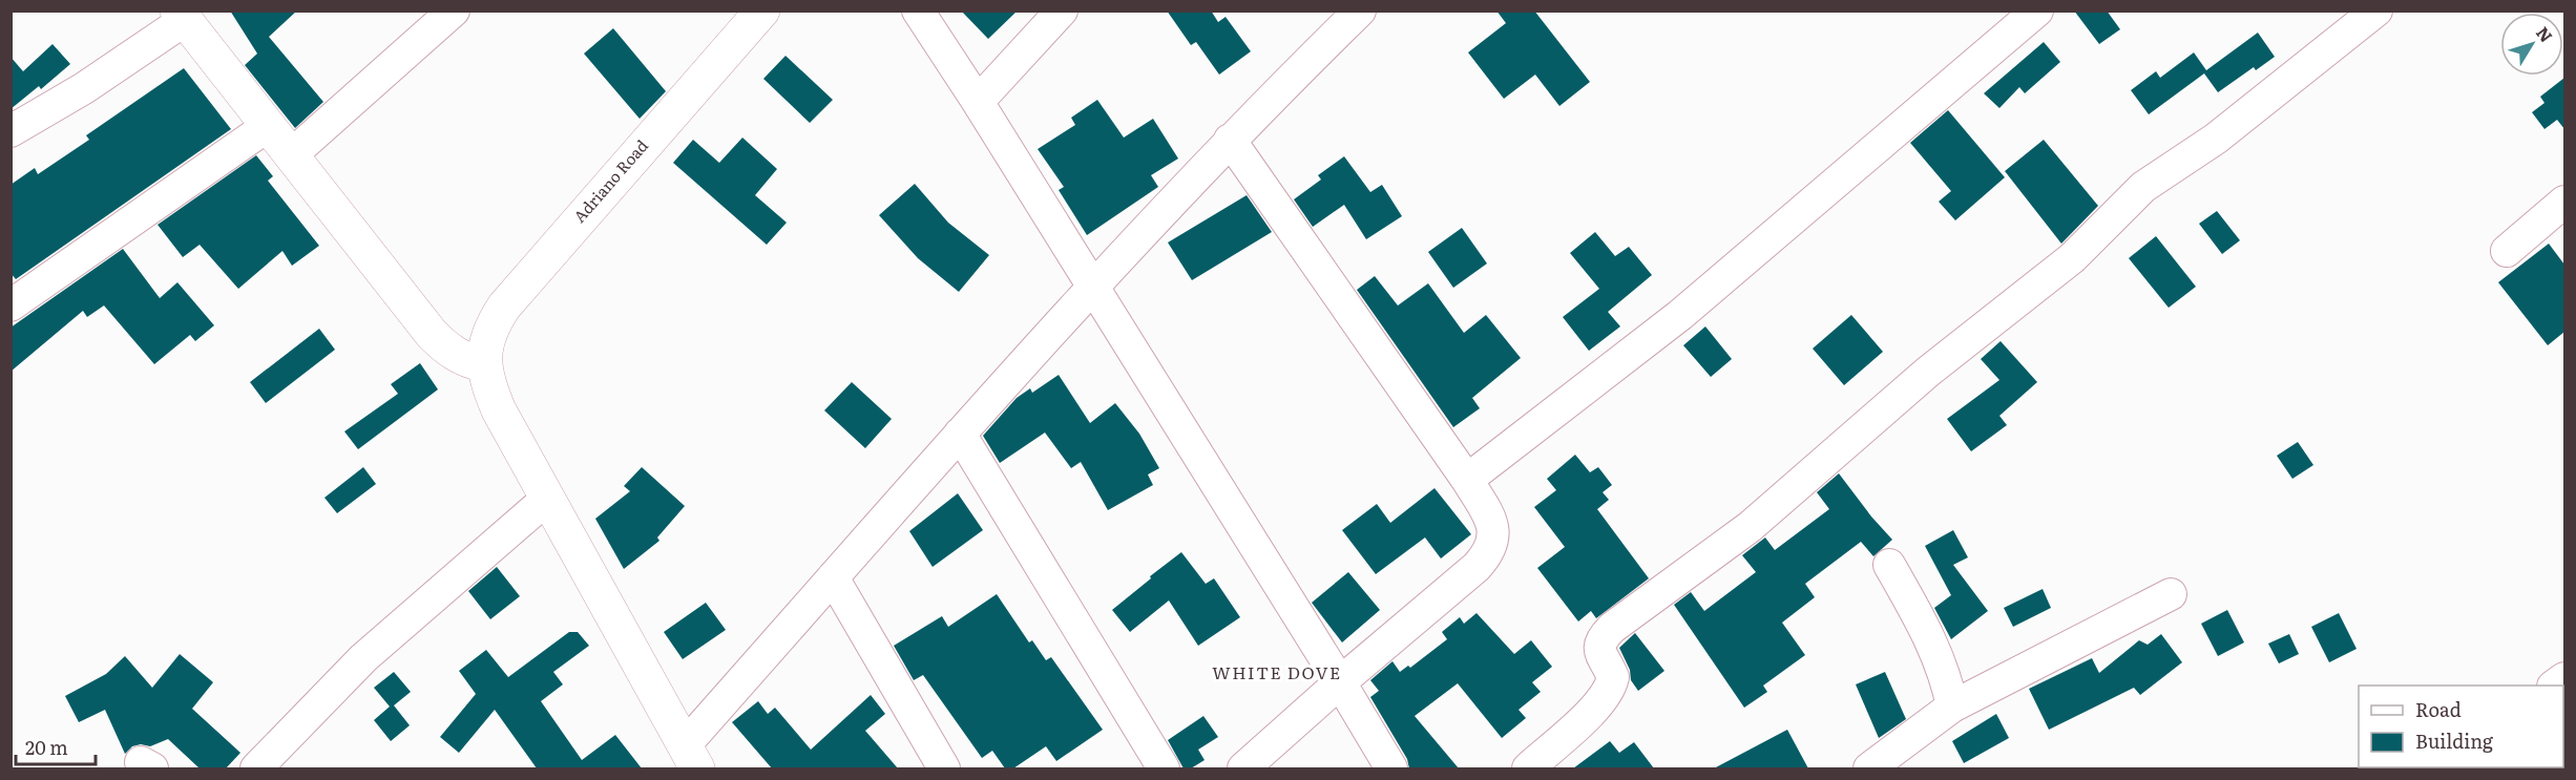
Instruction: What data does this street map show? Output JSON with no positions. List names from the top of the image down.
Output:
{
  "streets": {
    "street": ["Adriano Road"]
  },
  "districts": ["WHITE DOVE"],
  "legend": ["Road", "Building"],
  "scale_bar": "20 m",
  "north": "top right"
}
